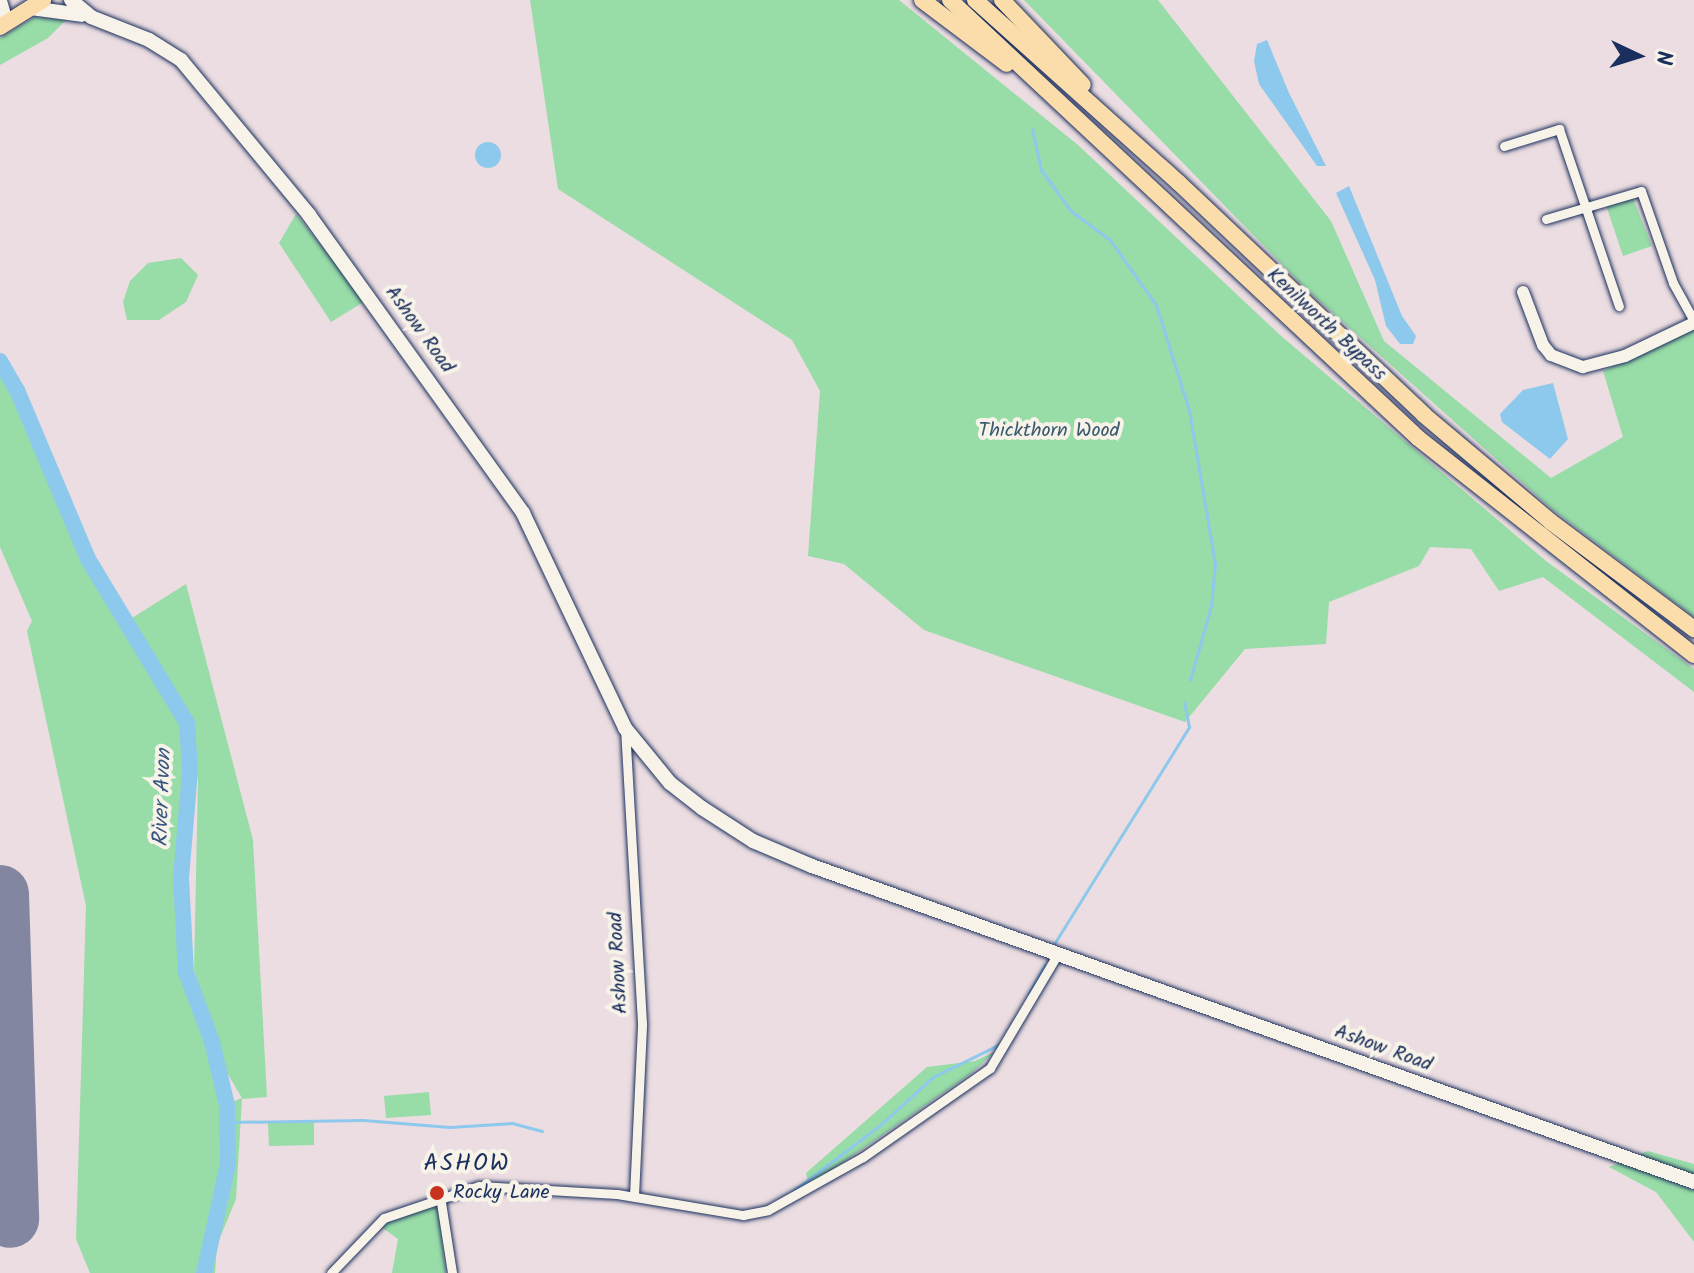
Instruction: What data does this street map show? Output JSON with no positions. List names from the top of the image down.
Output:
{
  "streets": {
    "highway": ["Kenilworth Bypass"],
    "main road": ["Ashow Road"]
  },
  "districts": ["ASHOW"],
  "water": ["River Avon"],
  "parks": ["Thickthorn Wood"],
  "places": ["Rocky Lane"],
  "north": "right"
}
